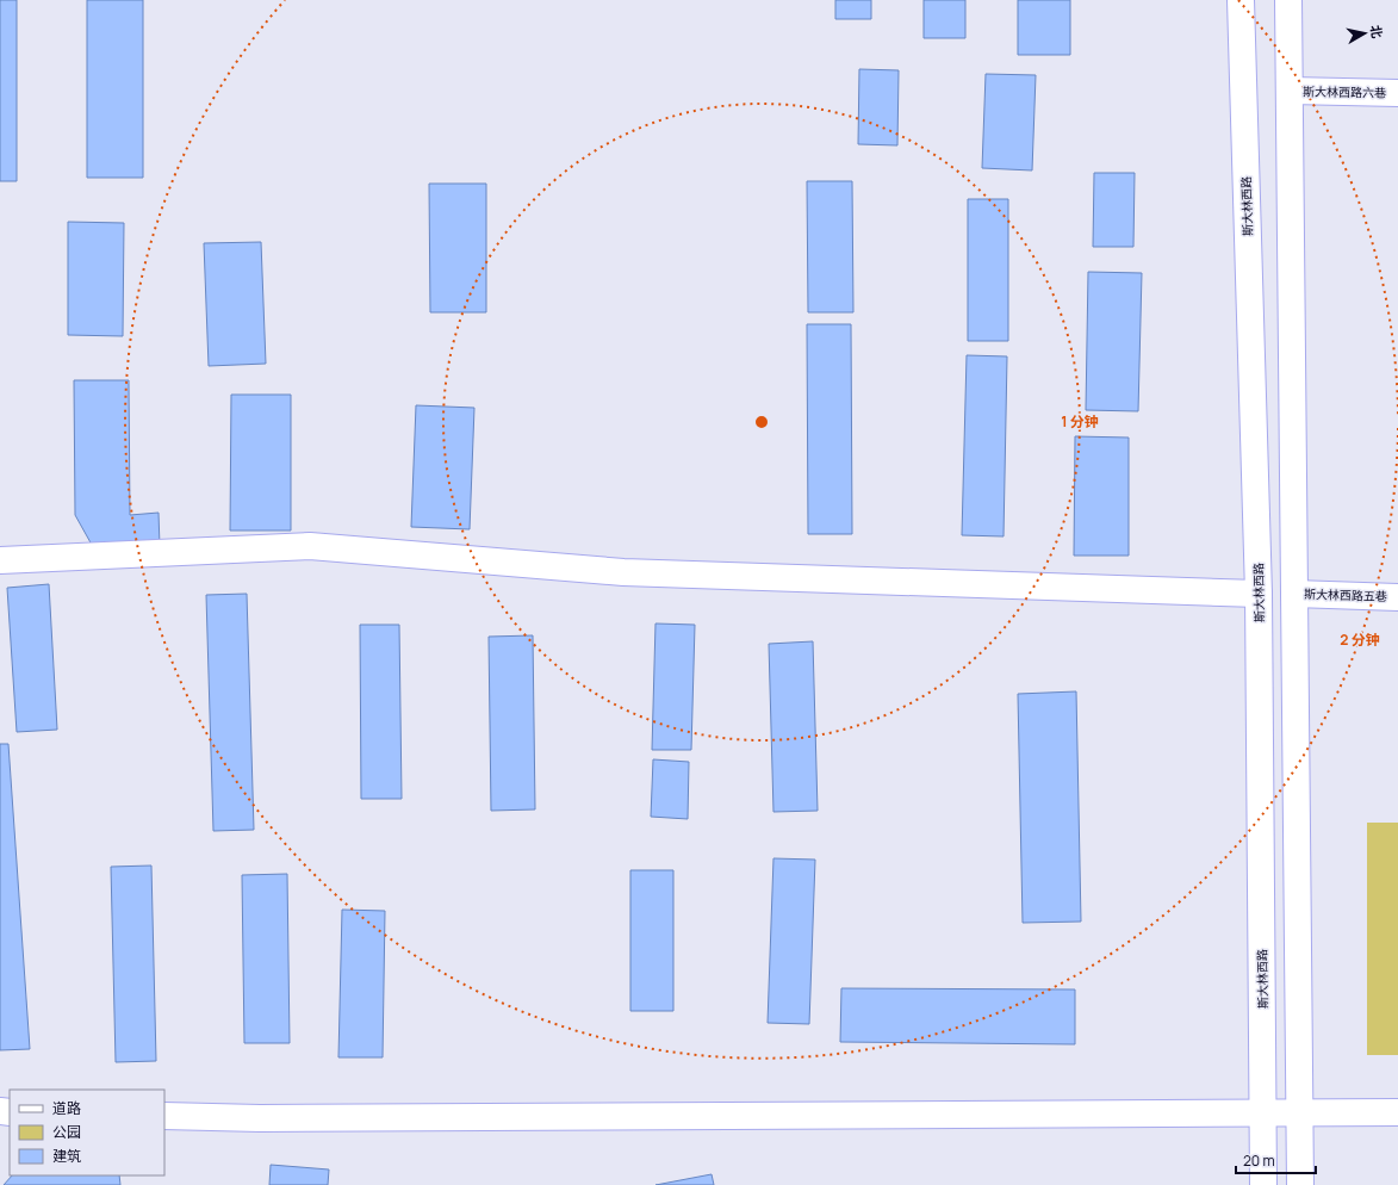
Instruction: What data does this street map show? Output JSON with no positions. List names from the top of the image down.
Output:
{
  "streets": {
    "street": ["斯大林西路六巷", "斯大林西路", "斯大林西路五巷"]
  },
  "legend": ["道路", "公园", "建筑"],
  "scale_bar": "20 m",
  "north": "right",
  "rings": ["1 分钟", "2 分钟"]
}
